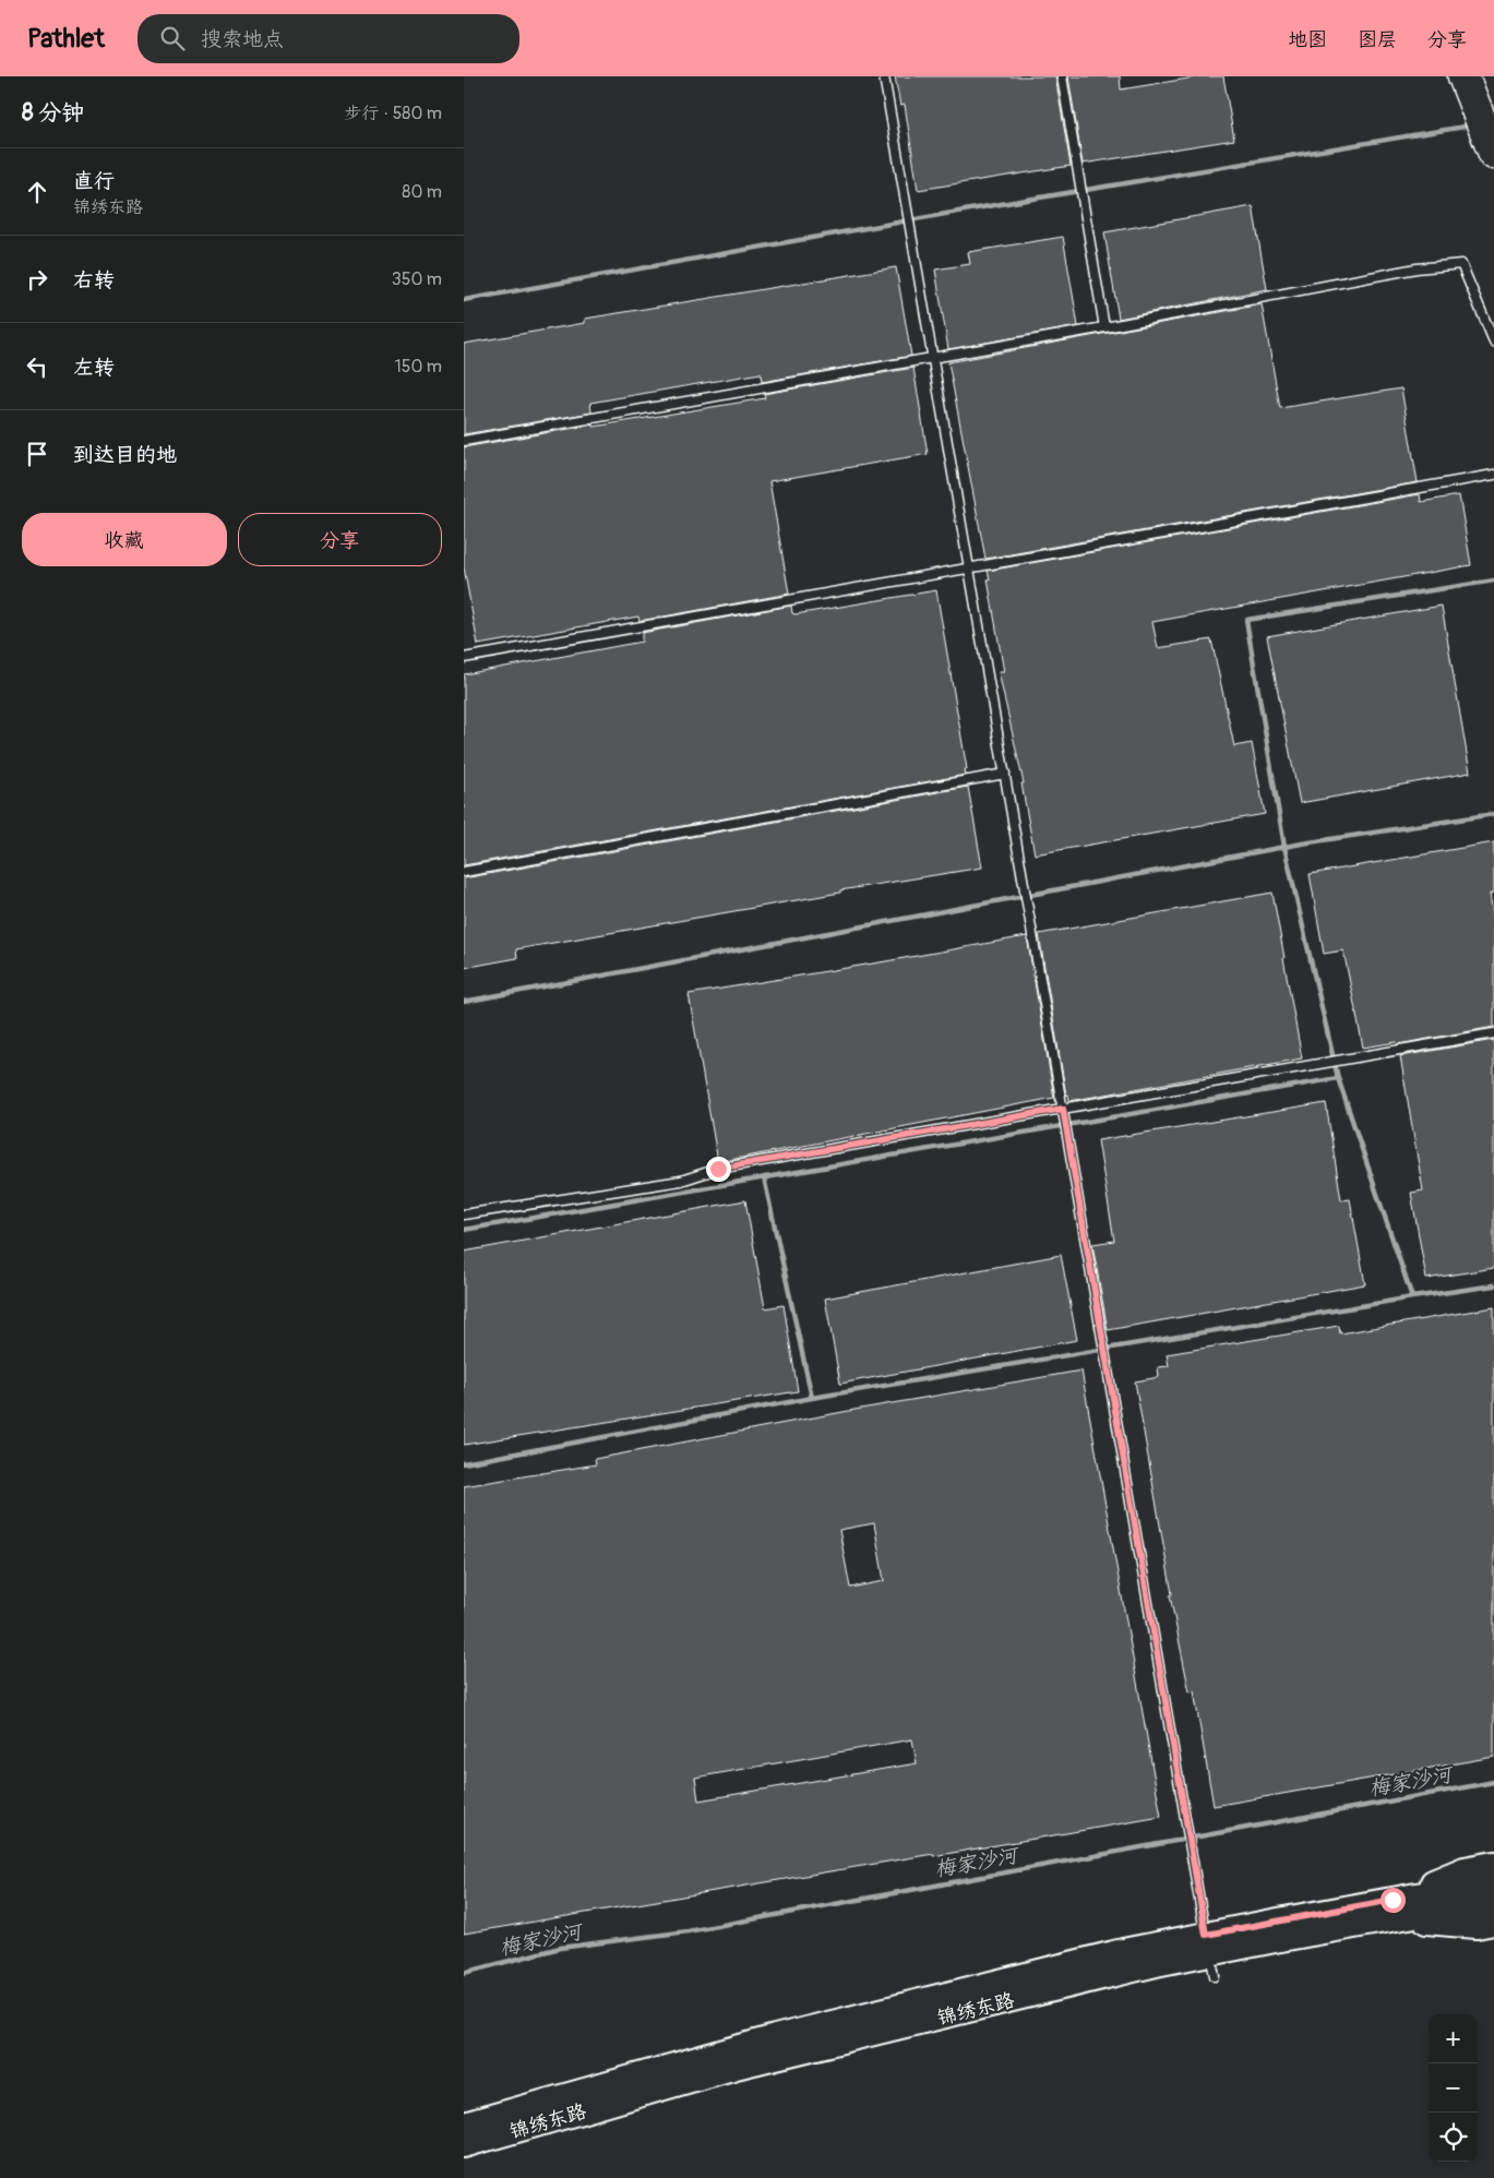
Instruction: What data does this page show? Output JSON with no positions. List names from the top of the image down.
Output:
{
  "streets": {
    "main road": ["锦绣东路"]
  },
  "water": ["梅家沙河"],
  "page": {
    "header": "Pathlet",
    "search": "搜索地点",
    "nav": ["地图", "图层", "分享"],
    "heading": ["8 分钟", "步行 · 580 m"],
    "list": [
      ["直行", "锦绣东路", "80 m"],
      ["右转", "350 m"],
      ["左转", "150 m"],
      "到达目的地"
    ],
    "buttons": ["收藏", "分享"],
    "map_buttons": ["+", "−"]
  }
}
